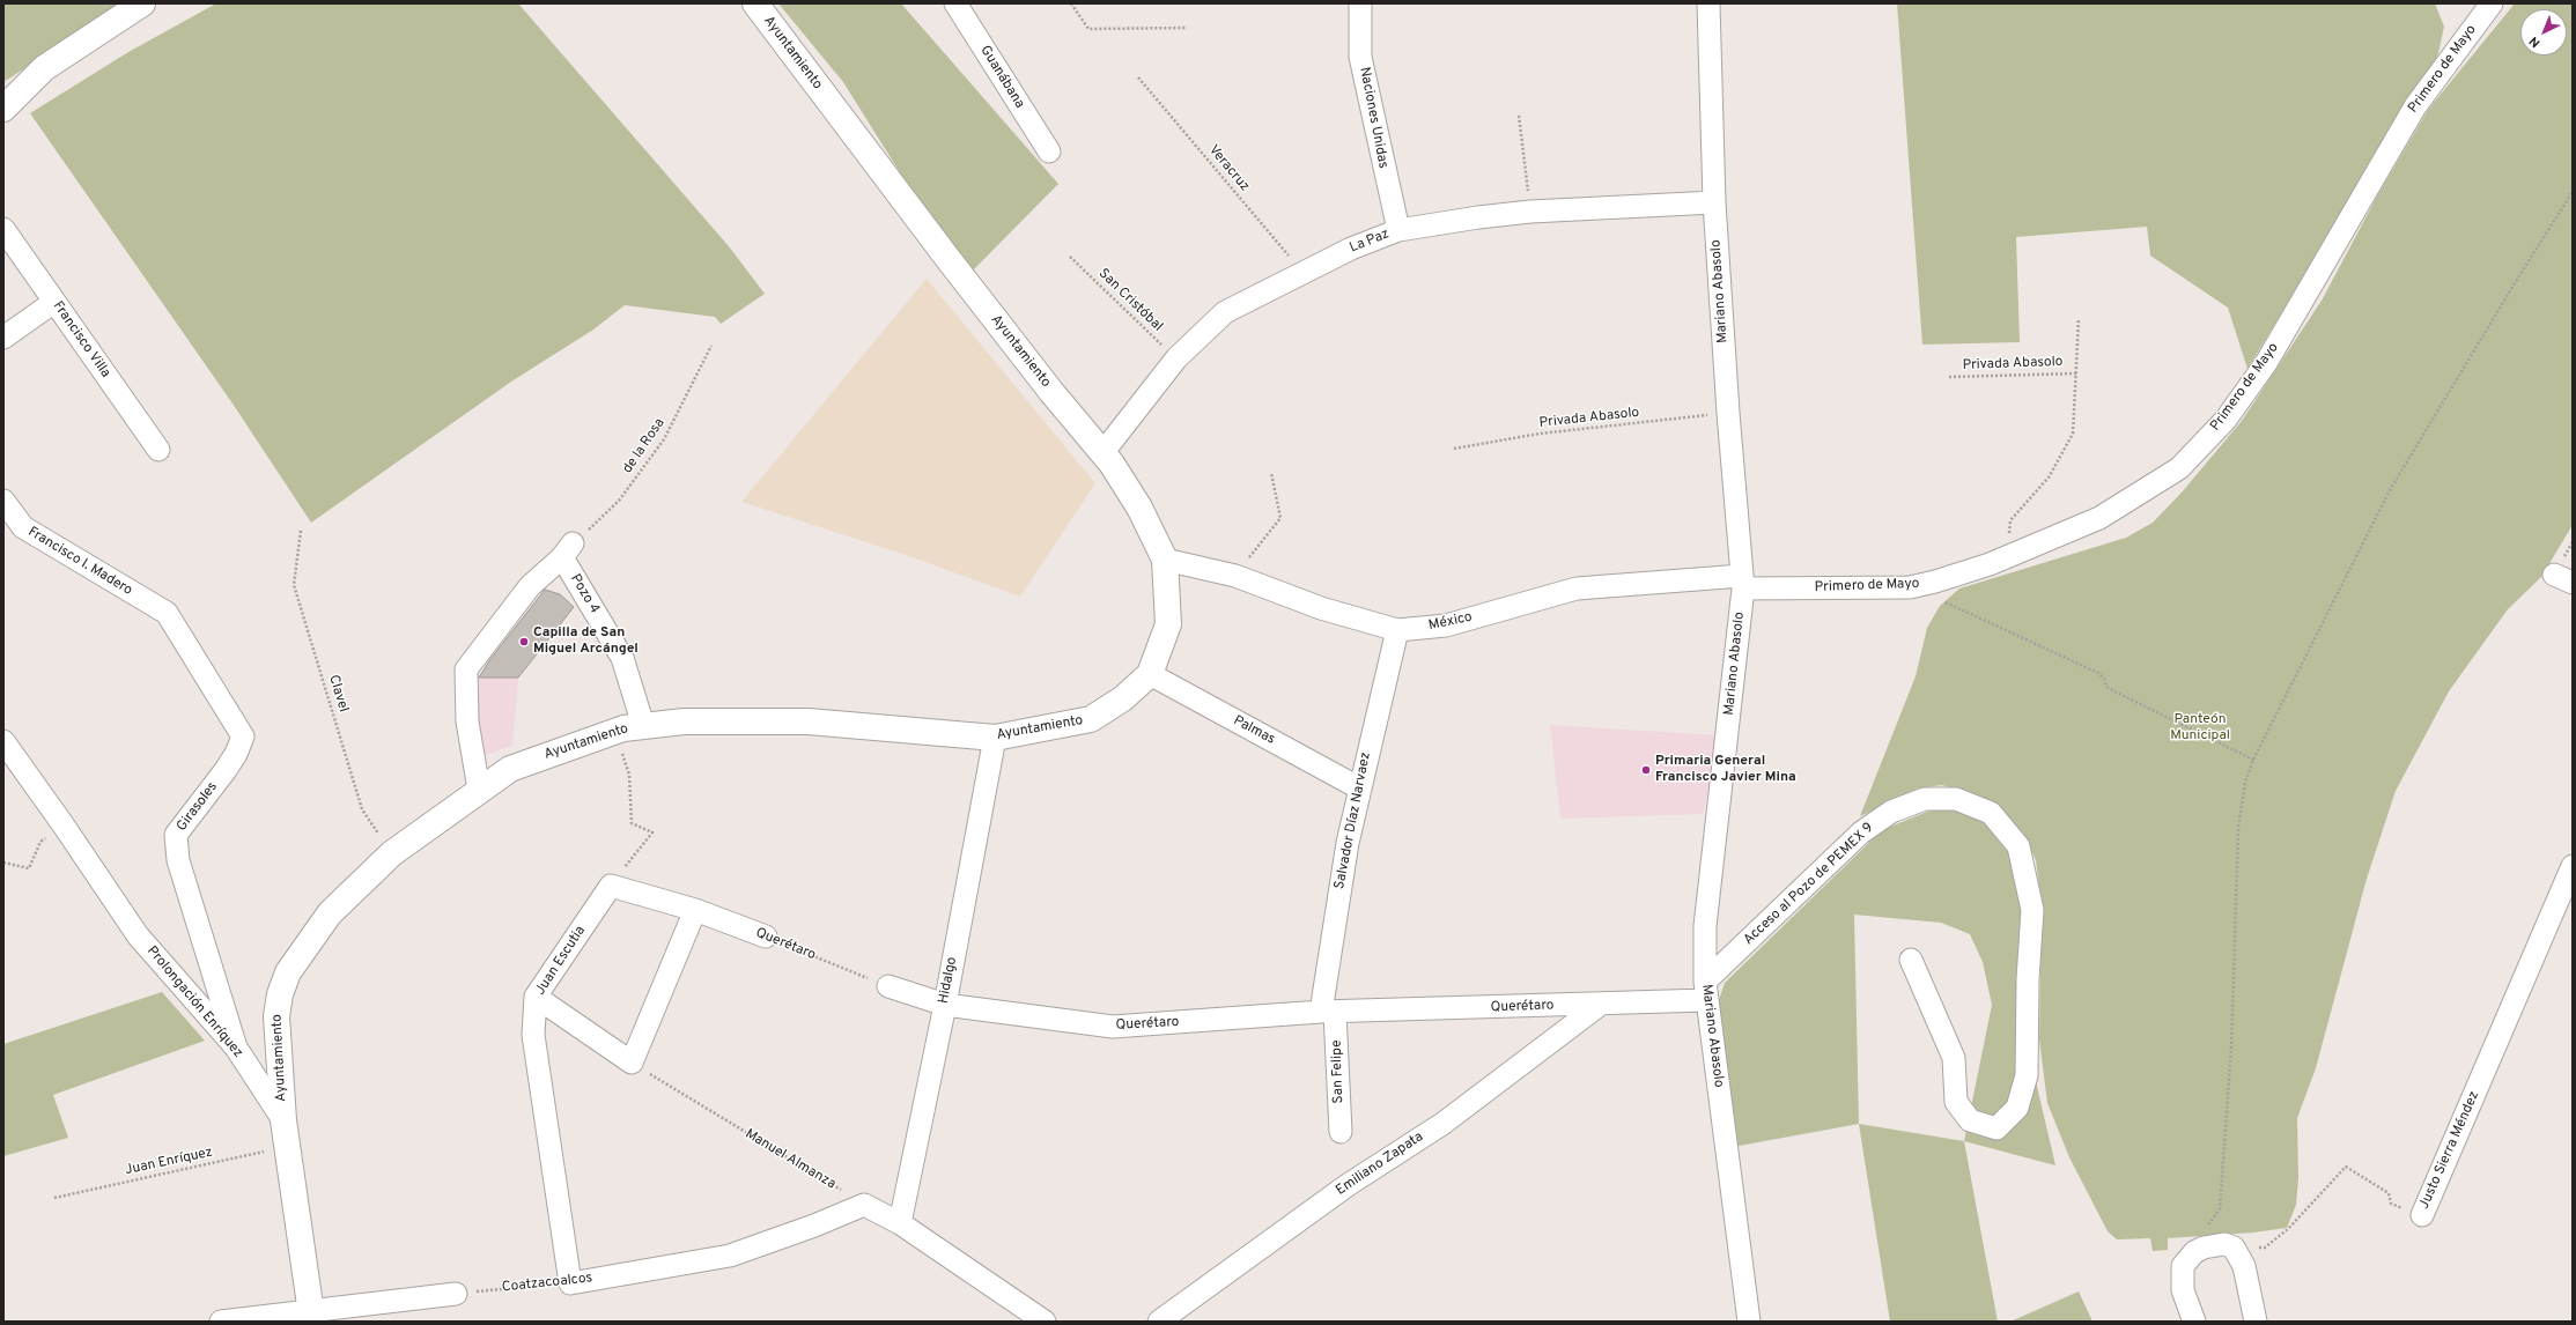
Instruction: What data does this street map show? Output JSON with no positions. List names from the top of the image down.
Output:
{
  "streets": {
    "street": [
      "Ayuntamiento",
      "Primero de Mayo",
      "Guanábana",
      "Naciones Unidas",
      "La Paz",
      "Mariano Abasolo",
      "Francisco Villa",
      "Francisco I. Madero",
      "Pozo 4",
      "México",
      "Palmas",
      "Girasoles",
      "Salvador Díaz Narvaez",
      "Acceso al Pozo de PEMEX 9",
      "Querétaro",
      "Juan Escutia",
      "Hidalgo",
      "Prolongación Enríquez",
      "San Felipe",
      "Justo Sierra Méndez",
      "Emiliano Zapata",
      "Coatzacoalcos"
    ],
    "path": [
      "Veracruz",
      "San Cristóbal",
      "Privada Abasolo",
      "de la Rosa",
      "Clavel",
      "Manuel Almanza",
      "Juan Enríquez"
    ]
  },
  "crossings": [
    ["Ayuntamiento", "La Paz"],
    ["Ayuntamiento", "Pozo 4"],
    ["Ayuntamiento", "México"],
    ["Ayuntamiento", "Clavel"],
    ["Ayuntamiento", "Palmas"],
    ["Ayuntamiento", "Hidalgo"],
    ["Ayuntamiento", "Prolongación Enríquez"],
    ["Primero de Mayo", "Mariano Abasolo"],
    ["Primero de Mayo", "México"],
    ["Naciones Unidas", "La Paz"],
    ["Veracruz", "La Paz"],
    ["La Paz", "Mariano Abasolo"],
    ["La Paz", "San Cristóbal"],
    ["Mariano Abasolo", "Privada Abasolo"],
    ["Mariano Abasolo", "México"],
    ["Mariano Abasolo", "Acceso al Pozo de PEMEX 9"],
    ["Mariano Abasolo", "Querétaro"],
    ["de la Rosa", "Pozo 4"],
    ["Francisco I. Madero", "Girasoles"],
    ["México", "Salvador Díaz Narvaez"],
    ["Palmas", "Salvador Díaz Narvaez"],
    ["Girasoles", "Prolongación Enríquez"],
    ["Salvador Díaz Narvaez", "Querétaro"],
    ["Salvador Díaz Narvaez", "San Felipe"],
    ["Acceso al Pozo de PEMEX 9", "Querétaro"],
    ["Querétaro", "Juan Escutia"],
    ["Querétaro", "Hidalgo"],
    ["Querétaro", "San Felipe"],
    ["Querétaro", "Emiliano Zapata"],
    ["Juan Escutia", "Coatzacoalcos"],
    ["Prolongación Enríquez", "Juan Enríquez"],
    ["Manuel Almanza", "Coatzacoalcos"]
  ],
  "parks": ["Panteón Municipal"],
  "places": ["Capilla de San Miguel Arcángel", "Primaria General Francisco Javier Mina"],
  "north": "bottom left"
}
